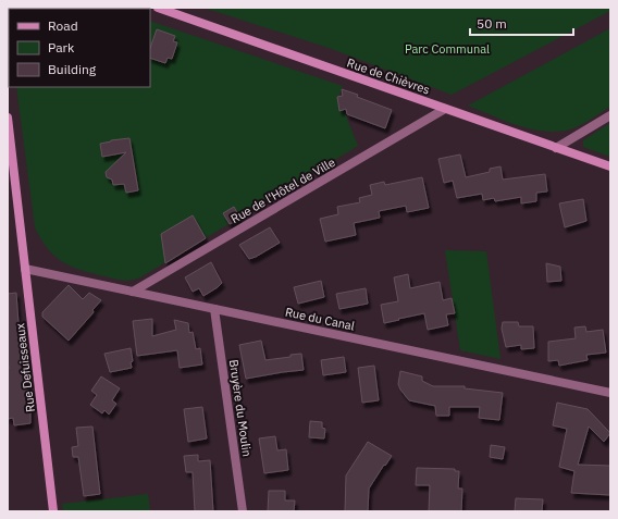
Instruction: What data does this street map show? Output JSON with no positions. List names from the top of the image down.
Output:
{
  "streets": {
    "main road": ["Rue de Chièvres", "Rue Defuisseaux"],
    "street": ["Rue de l'Hôtel de Ville", "Rue du Canal", "Bruyère du Moulin"]
  },
  "crossings": [
    ["Rue de Chièvres", "Rue de l'Hôtel de Ville"],
    ["Rue de l'Hôtel de Ville", "Rue du Canal"],
    ["Rue du Canal", "Rue Defuisseaux"],
    ["Rue du Canal", "Bruyère du Moulin"]
  ],
  "parks": ["Parc Communal"],
  "legend": ["Road", "Park", "Building"],
  "scale_bar": "50 m"
}
